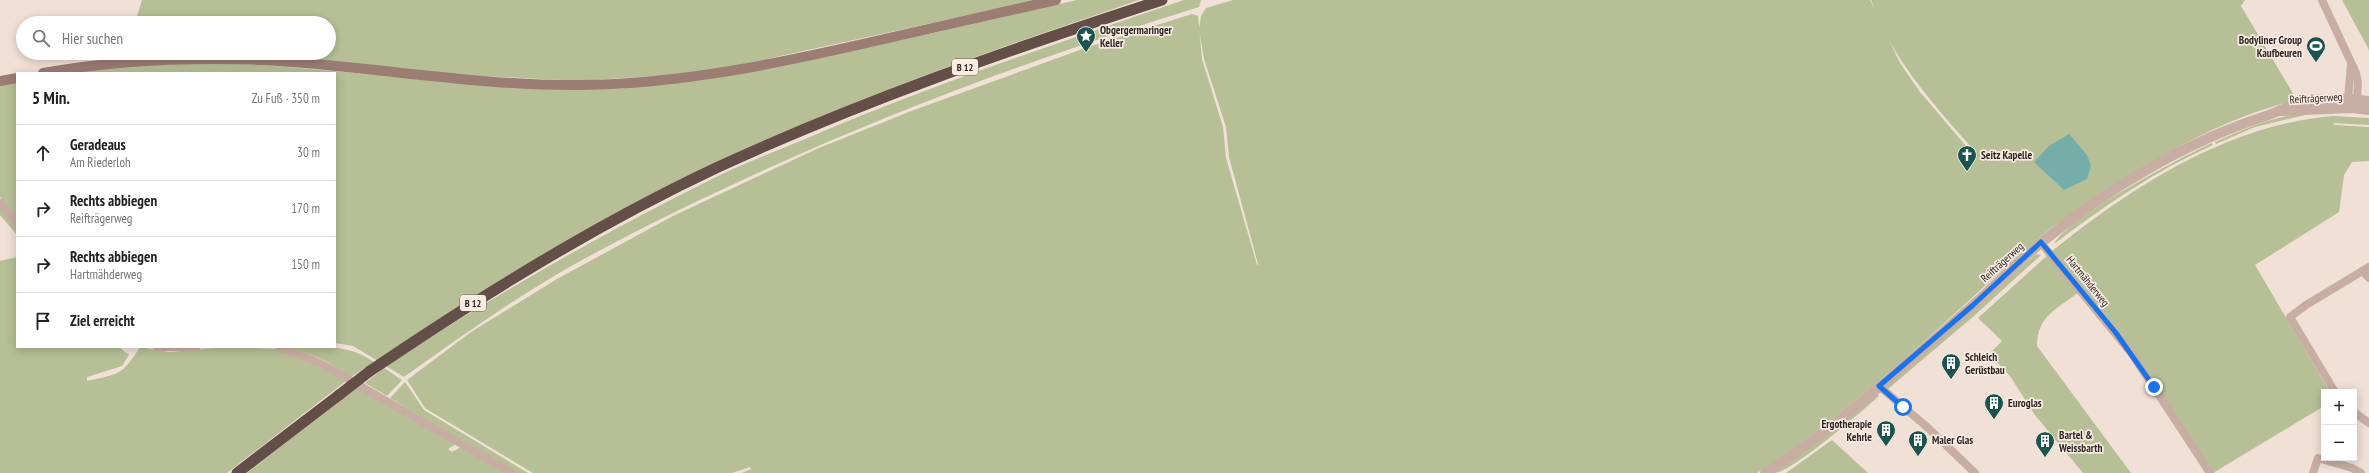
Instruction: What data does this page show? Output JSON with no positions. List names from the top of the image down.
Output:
{
  "streets": {
    "highway": ["B 12"],
    "street": ["Reifträgerweg", "Hartmähderweg"]
  },
  "crossings": [
    ["Reifträgerweg", "Hartmähderweg"]
  ],
  "places": {
    "place": ["Obgergermaringer Keller"],
    "sports": ["Bodyliner Group Kaufbeuren"],
    "church": ["Seitz Kapelle"],
    "building": [
      "Schleich Gerüstbau",
      "Euroglas",
      "Ergotherapie Kehrle",
      "Maler Glas",
      "Bartel & Weissbarth"
    ]
  },
  "page": {
    "search": "Hier suchen",
    "heading": ["5 Min.", "Zu Fuß · 350 m"],
    "list": [
      ["Geradeaus", "Am Riederloh", "30 m"],
      ["Rechts abbiegen", "Reifträgerweg", "170 m"],
      ["Rechts abbiegen", "Hartmähderweg", "150 m"],
      "Ziel erreicht"
    ],
    "map_buttons": ["+", "−"]
  }
}
